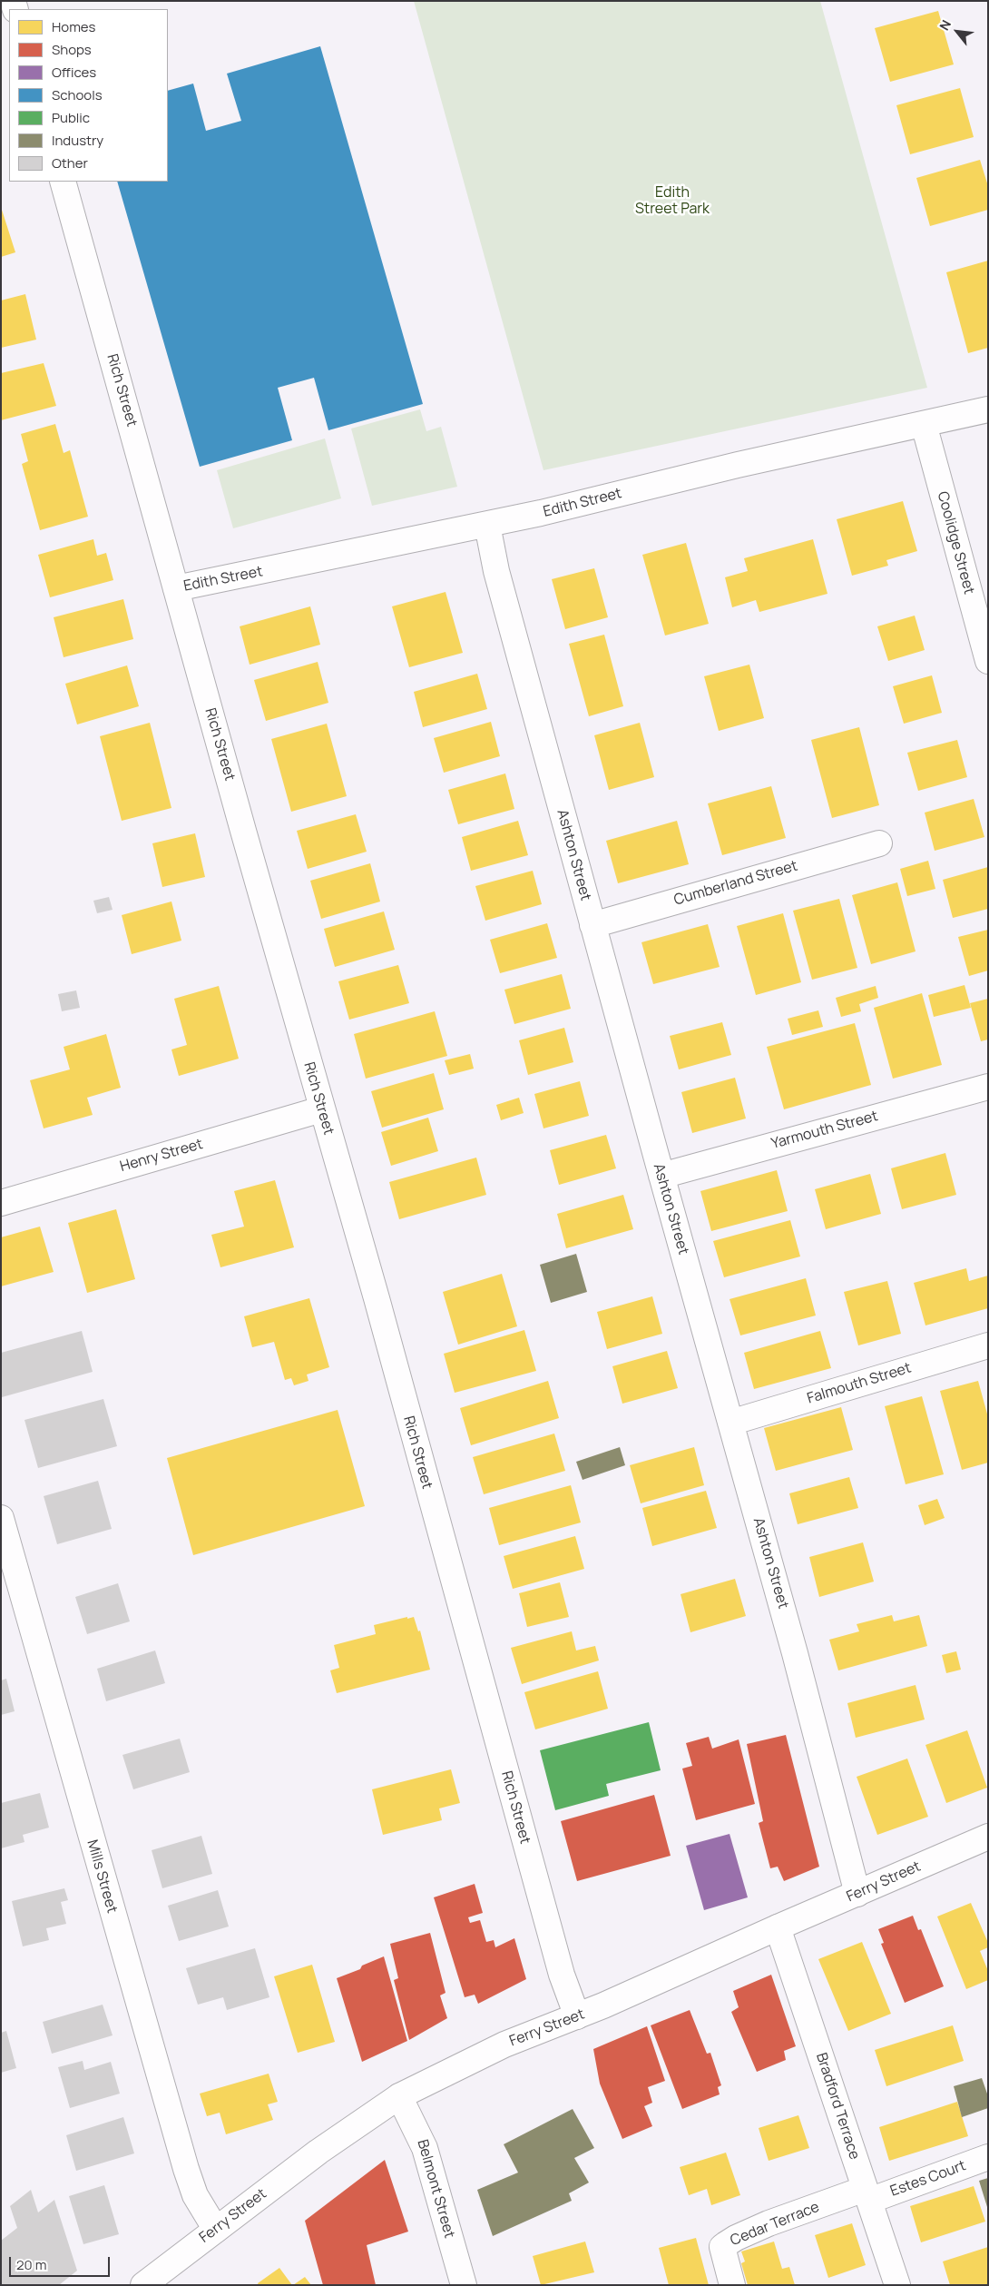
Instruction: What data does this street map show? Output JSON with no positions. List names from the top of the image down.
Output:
{
  "streets": {
    "street": [
      "Rich Street",
      "Edith Street",
      "Coolidge Street",
      "Ashton Street",
      "Cumberland Street",
      "Yarmouth Street",
      "Henry Street",
      "Falmouth Street",
      "Mills Street",
      "Ferry Street",
      "Bradford Terrace",
      "Estes Court",
      "Belmont Street",
      "Cedar Terrace"
    ]
  },
  "crossings": [
    ["Rich Street", "Edith Street"],
    ["Rich Street", "Henry Street"],
    ["Rich Street", "Ferry Street"],
    ["Edith Street", "Coolidge Street"],
    ["Edith Street", "Ashton Street"],
    ["Ashton Street", "Cumberland Street"],
    ["Ashton Street", "Yarmouth Street"],
    ["Ashton Street", "Falmouth Street"],
    ["Ashton Street", "Ferry Street"],
    ["Mills Street", "Ferry Street"],
    ["Ferry Street", "Bradford Terrace"],
    ["Ferry Street", "Belmont Street"],
    ["Bradford Terrace", "Estes Court"],
    ["Bradford Terrace", "Cedar Terrace"],
    ["Estes Court", "Cedar Terrace"]
  ],
  "parks": ["Edith Street Park"],
  "legend": [
    "Homes",
    "Shops",
    "Offices",
    "Schools",
    "Public",
    "Industry",
    "Other"
  ],
  "scale_bar": "20 m",
  "north": "top left"
}
